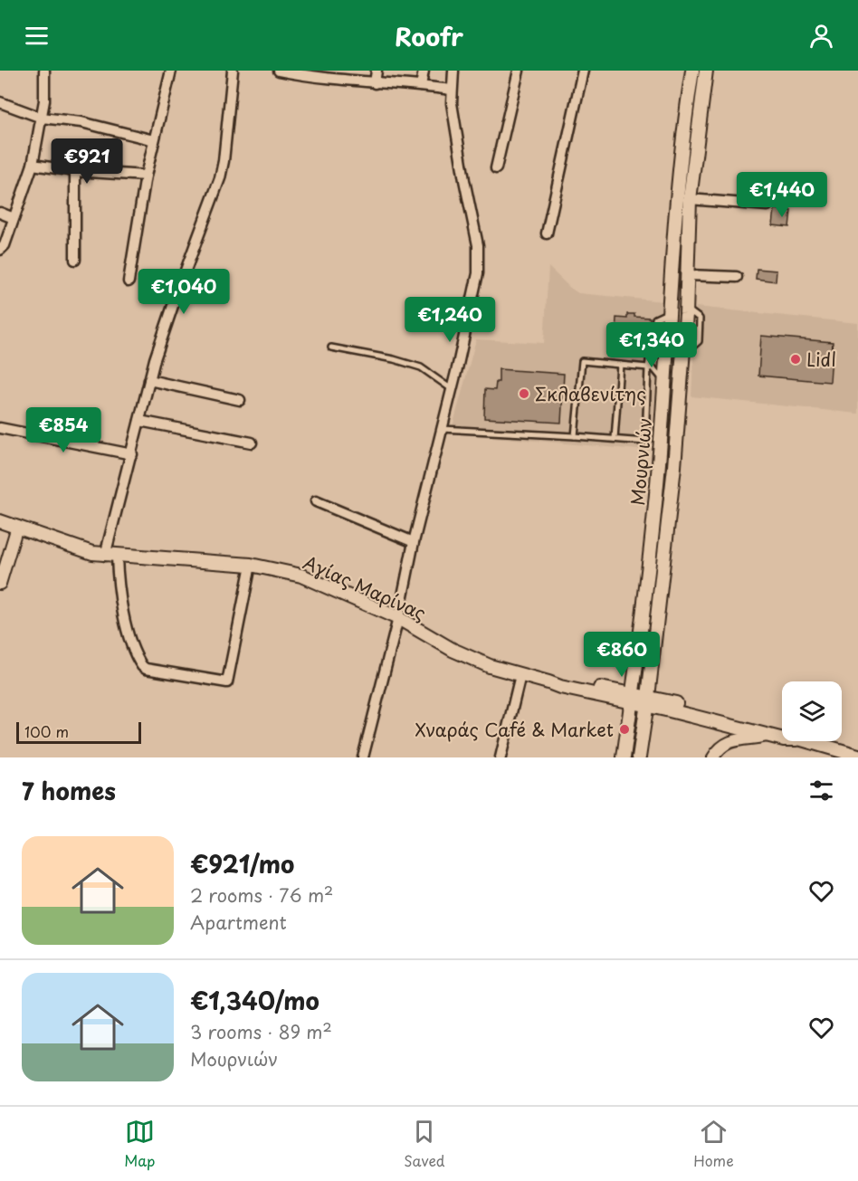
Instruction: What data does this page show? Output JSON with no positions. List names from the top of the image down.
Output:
{
  "streets": {
    "main road": ["Μουρνιών", "Αγίας Μαρίνας"]
  },
  "crossings": [
    ["Μουρνιών", "Αγίας Μαρίνας"]
  ],
  "places": ["Lidl", "Σκλαβενίτης", "Χναράς Café & Market"],
  "scale_bar": "100 m",
  "page": {
    "header": "Roofr",
    "price": [
      "€921",
      "€1,440",
      "€1,040",
      "€1,240",
      "€1,340",
      "€854",
      "€860"
    ],
    "scale": "100 m",
    "heading": "7 homes",
    "list": [
      {
        "name": "€921/mo",
        "note": "2 rooms · 76 m² · Apartment"
      },
      {
        "name": "€1,340/mo",
        "note": "3 rooms · 89 m² · Μουρνιών"
      }
    ],
    "tabs": ["Map", "Saved", "Home"]
  }
}
